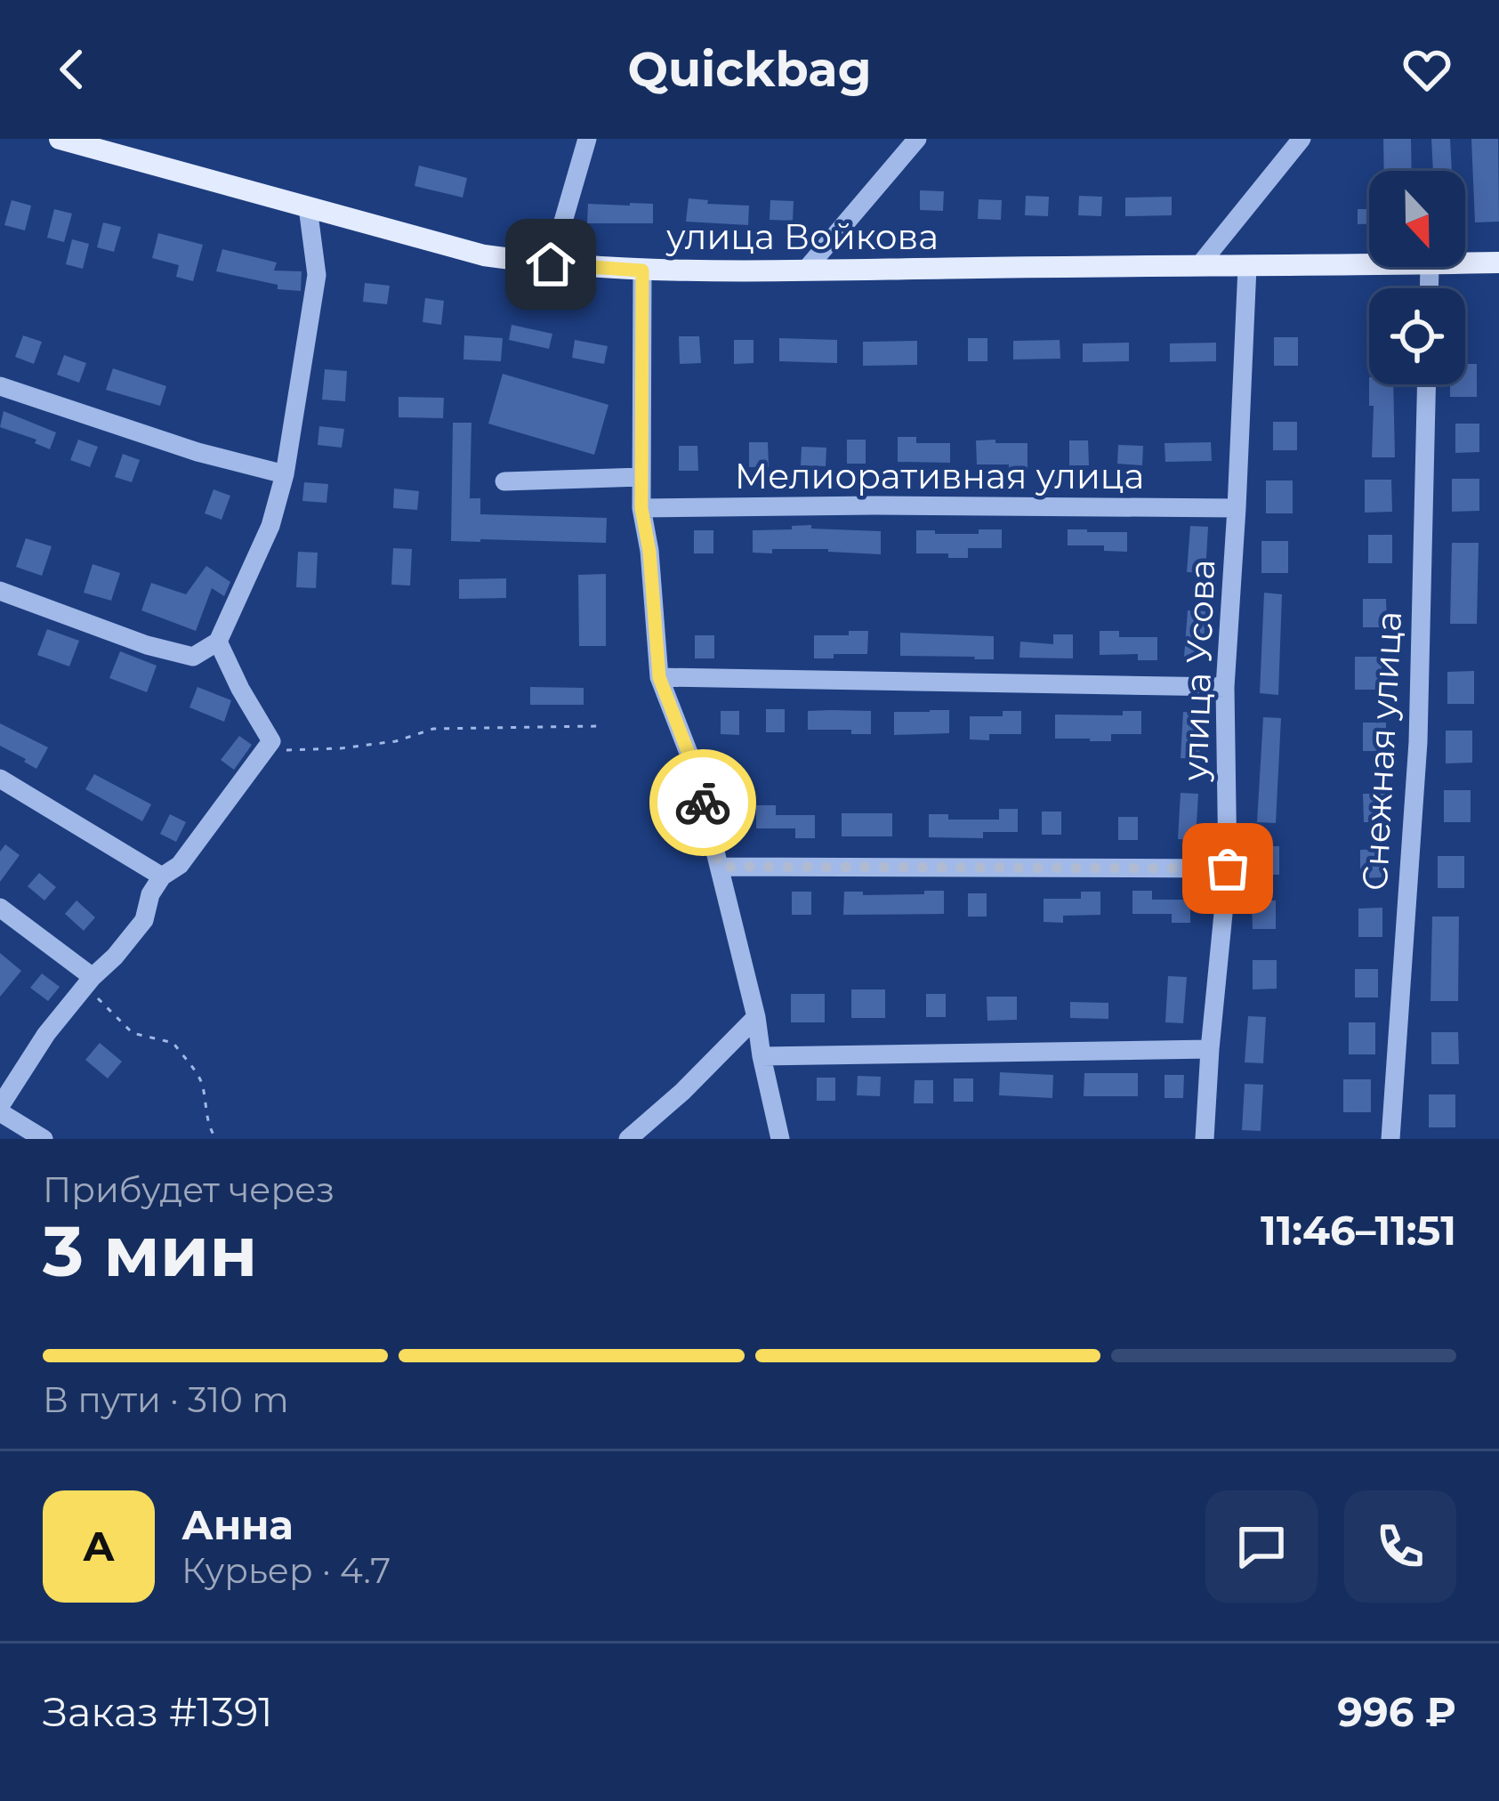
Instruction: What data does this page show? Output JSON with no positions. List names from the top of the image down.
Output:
{
  "streets": {
    "main road": ["улица Войкова"],
    "street": ["Мелиоративная улица", "улица Усова", "Снежная улица"]
  },
  "crossings": [
    ["улица Войкова", "улица Усова"],
    ["Мелиоративная улица", "улица Усова"]
  ],
  "north": "bottom",
  "page": {
    "header": "Quickbag",
    "heading": ["3 мин", "Прибудет через", "11:46–11:51"],
    "panel": [
      "Анна",
      "Курьер · 4.7",
      "Заказ #1391",
      "996 ₽"
    ],
    "bar": "В пути · 310 m",
    "round": "А"
  }
}
